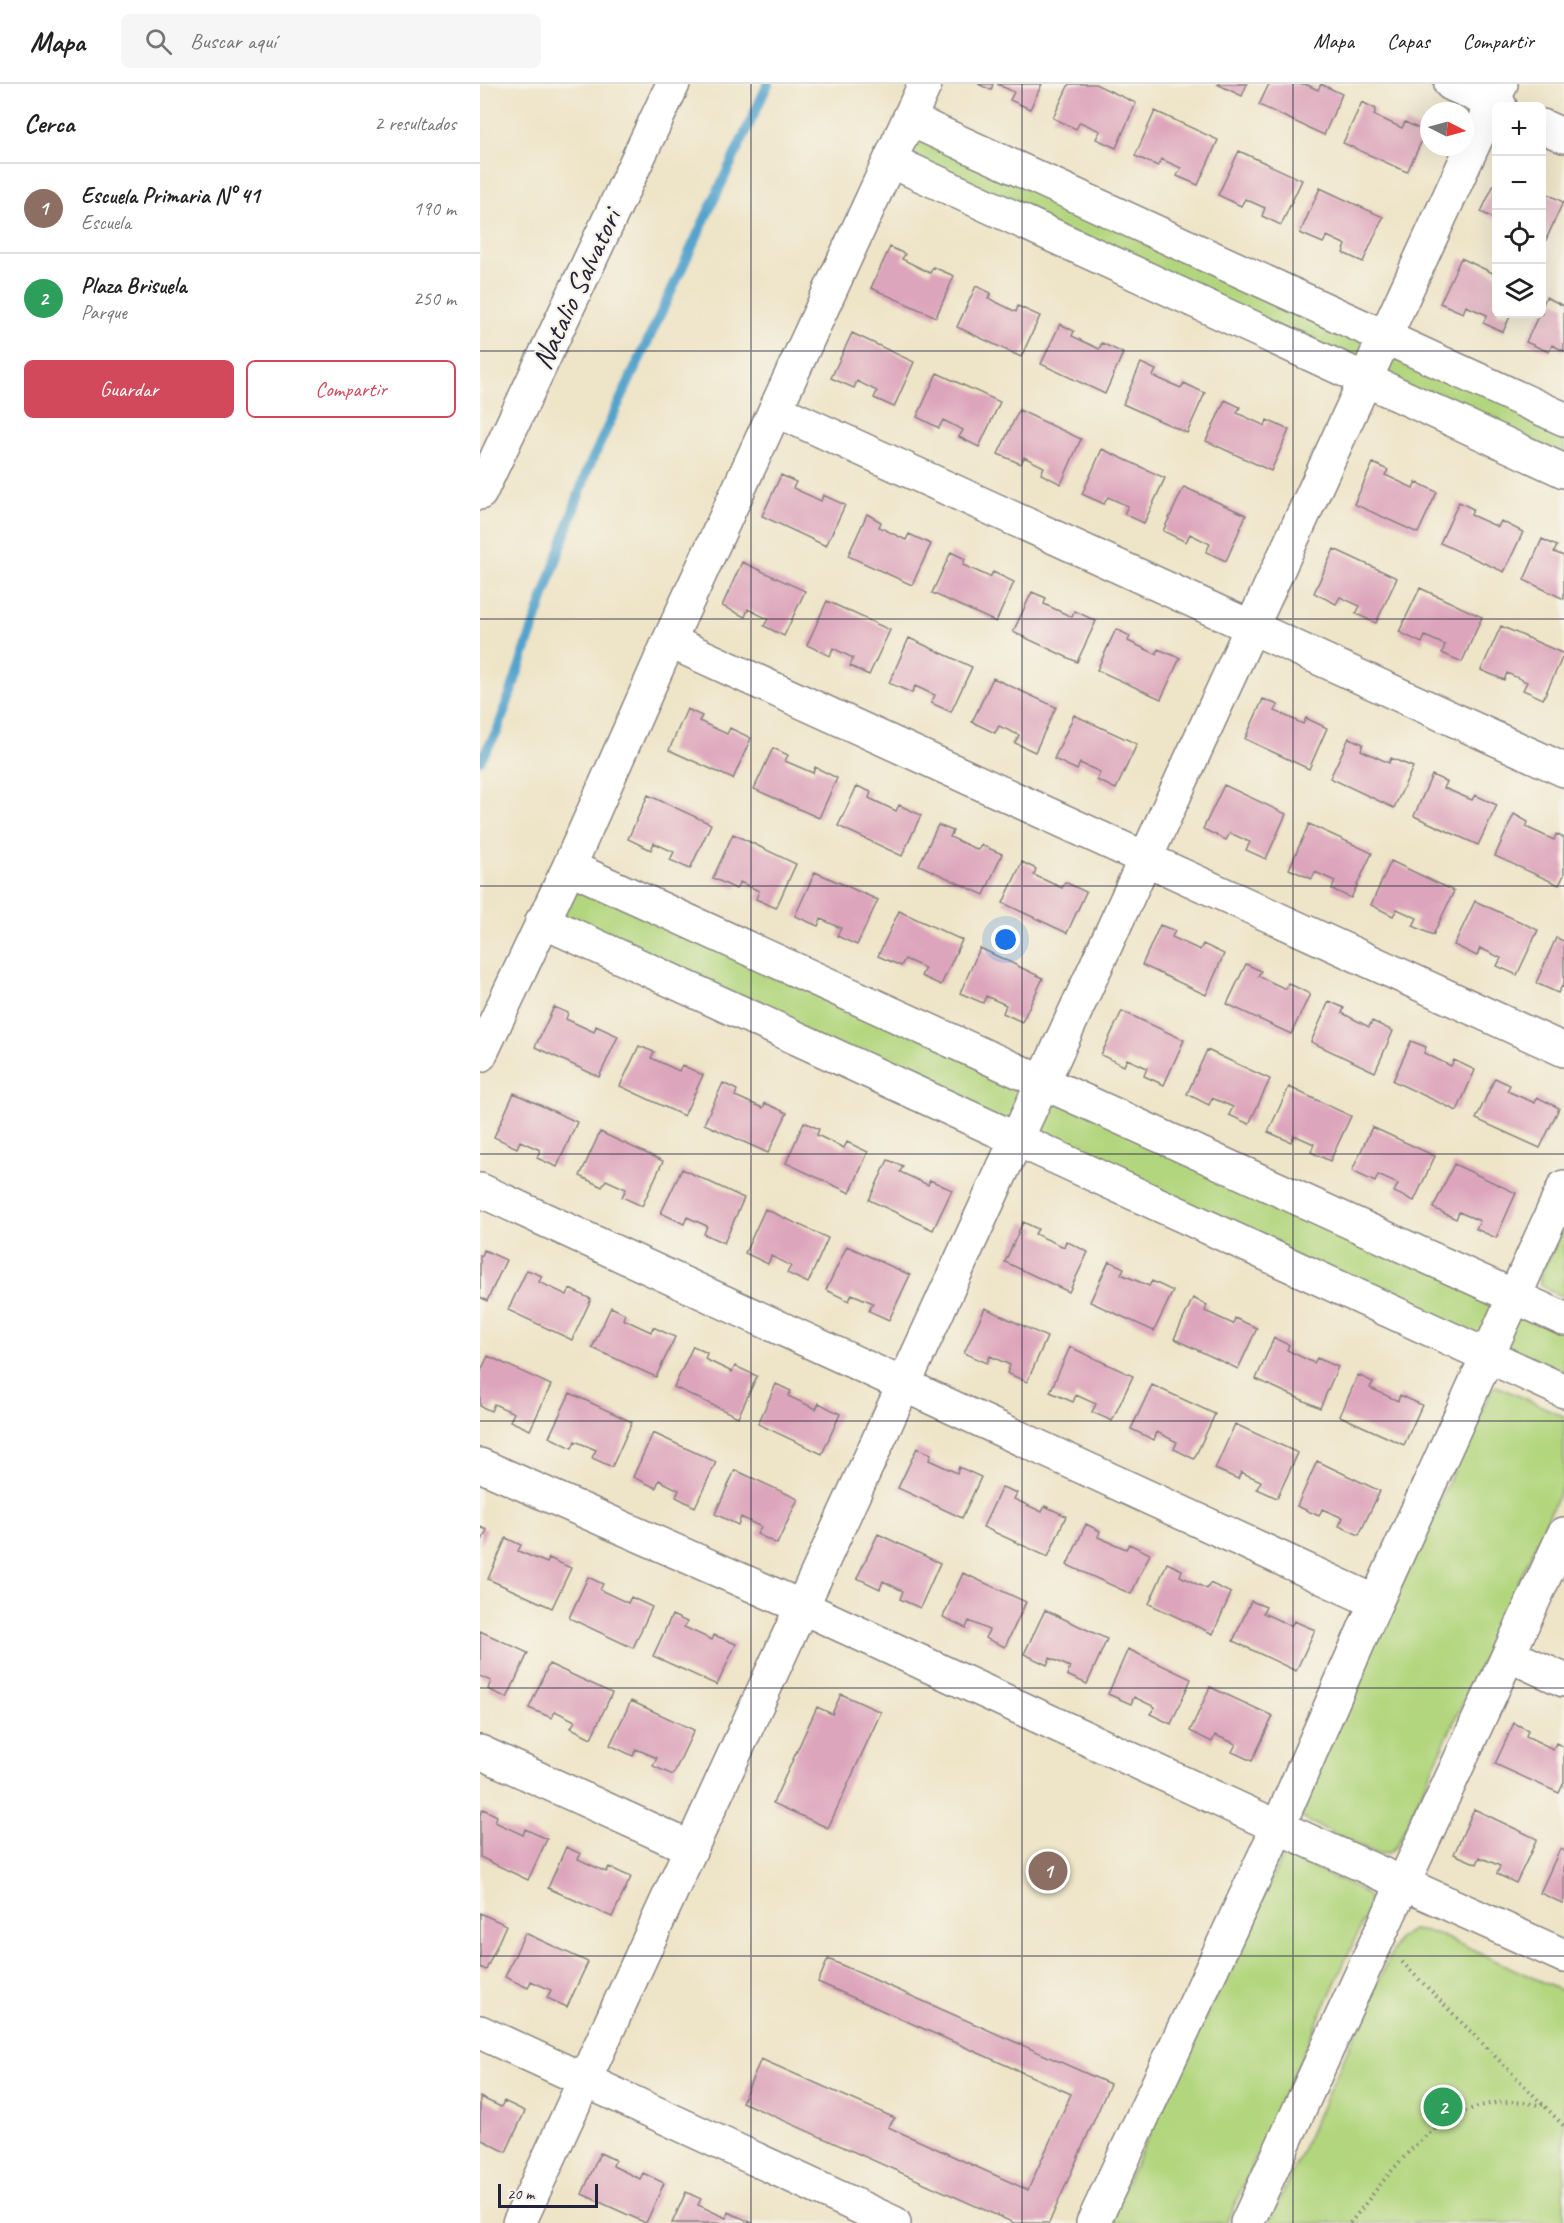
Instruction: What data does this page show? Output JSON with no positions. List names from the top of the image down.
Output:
{
  "streets": {
    "street": ["Natalio Salvatori"]
  },
  "scale_bar": "20 m",
  "north": "right",
  "page": {
    "header": "Mapa",
    "search": "Buscar aquí",
    "nav": ["Mapa", "Capas", "Compartir"],
    "heading": ["Cerca", "2 resultados"],
    "map_buttons": ["+", "−"],
    "list": [
      {
        "mark": "1",
        "name": "Escuela Primaria N° 41",
        "note": "Escuela",
        "value": "190 m"
      },
      {
        "mark": "2",
        "name": "Plaza Brisuela",
        "note": "Parque",
        "value": "250 m"
      }
    ],
    "buttons": ["Guardar", "Compartir"],
    "pins": ["1", "2"],
    "scale": "20 m"
  }
}
